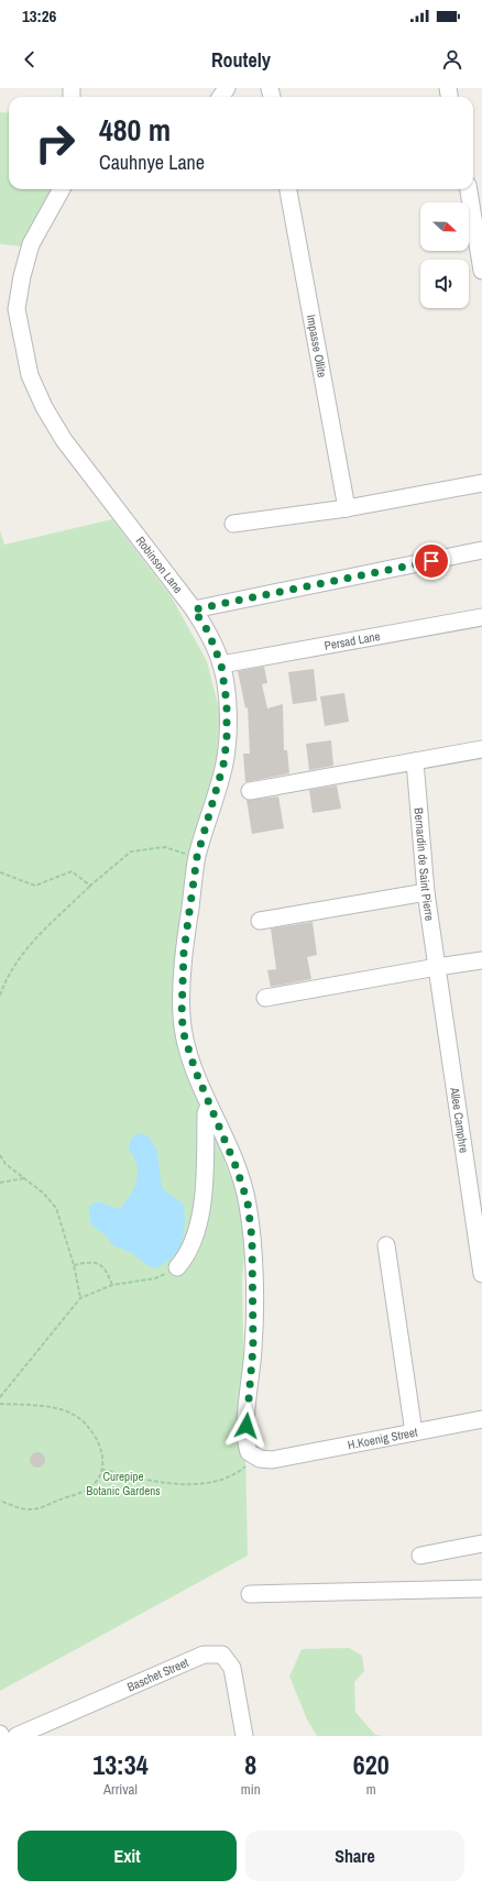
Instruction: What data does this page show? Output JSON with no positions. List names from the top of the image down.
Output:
{
  "streets": {
    "street": [
      "Impasse Ollite",
      "Robinson Lane",
      "Persad Lane",
      "Bernardin de Saint Pierre",
      "Allee Camphre",
      "H.Koenig Street",
      "Baschet Street"
    ]
  },
  "crossings": [
    ["Robinson Lane", "Persad Lane"],
    ["Robinson Lane", "H.Koenig Street"],
    ["Bernardin de Saint Pierre", "Allee Camphre"]
  ],
  "parks": ["Curepipe Botanic Gardens"],
  "north": "right",
  "page": {
    "status": "13:26",
    "header": "Routely",
    "turn": ["480 m", "Cauhnye Lane"],
    "eta": [
      "13:34",
      "Arrival",
      "8",
      "min",
      "620",
      "m"
    ],
    "buttons": ["Exit", "Share"]
  }
}
